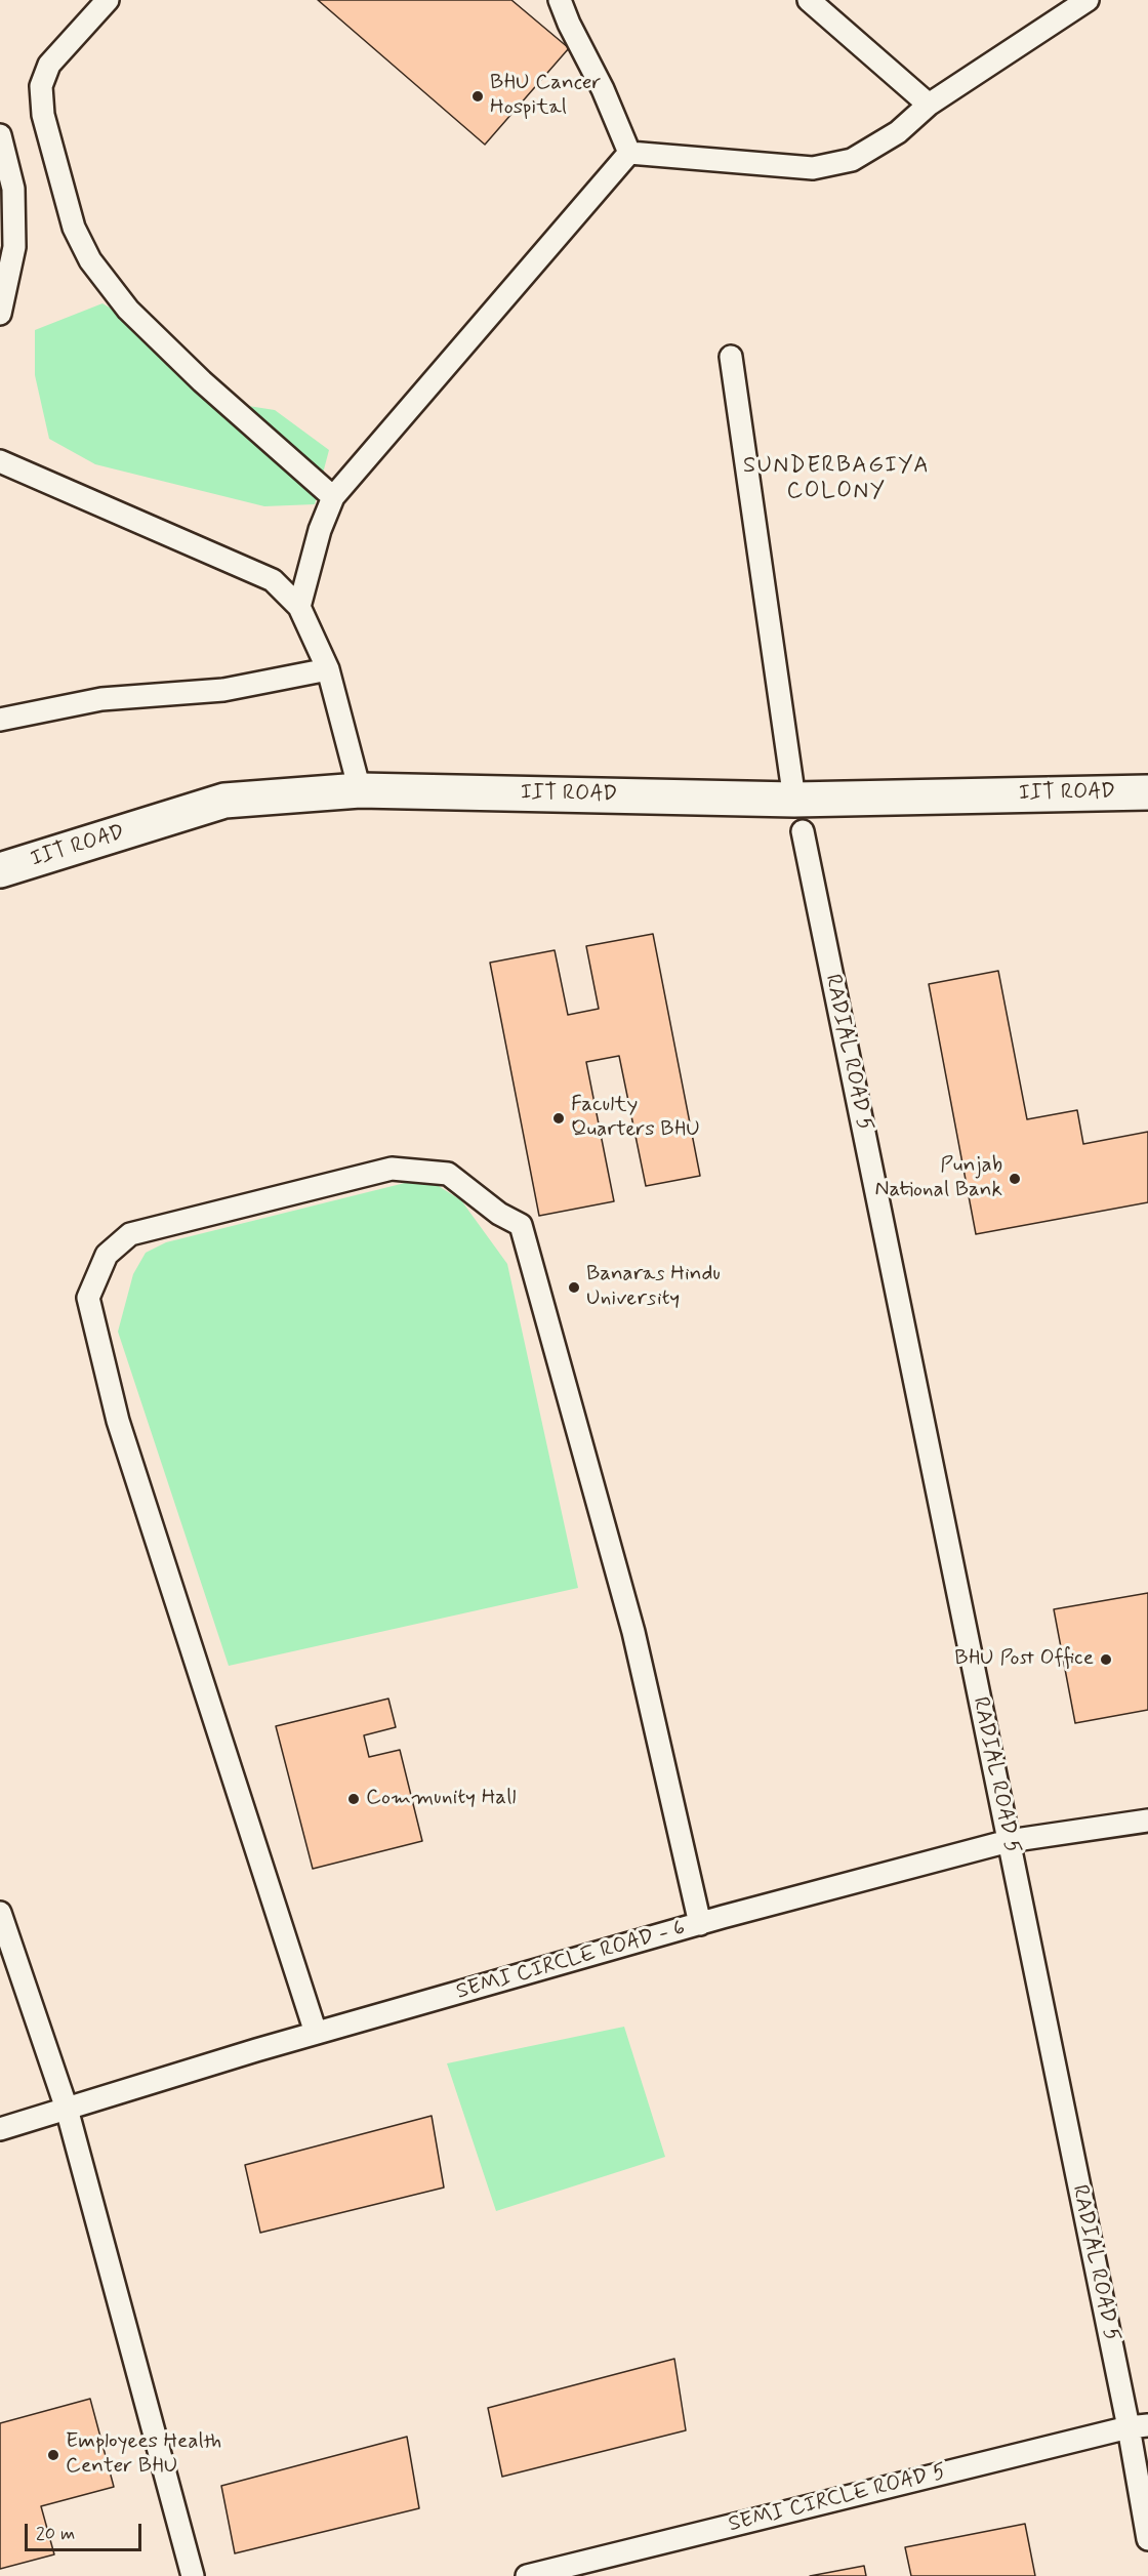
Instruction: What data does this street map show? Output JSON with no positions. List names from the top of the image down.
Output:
{
  "streets": {
    "street": ["IIT ROAD"],
    "lane": ["RADIAL ROAD 5", "SEMI CIRCLE ROAD - 6", "SEMI CIRCLE ROAD 5"]
  },
  "crossings": [
    ["RADIAL ROAD 5", "SEMI CIRCLE ROAD - 6"],
    ["RADIAL ROAD 5", "SEMI CIRCLE ROAD 5"]
  ],
  "districts": ["SUNDERBAGIYA COLONY"],
  "places": [
    "BHU Cancer Hospital",
    "Faculty Quarters BHU",
    "Punjab National Bank",
    "Banaras Hindu University",
    "BHU Post Office",
    "Community Hall",
    "Employees Health Center BHU"
  ],
  "scale_bar": "20 m"
}
